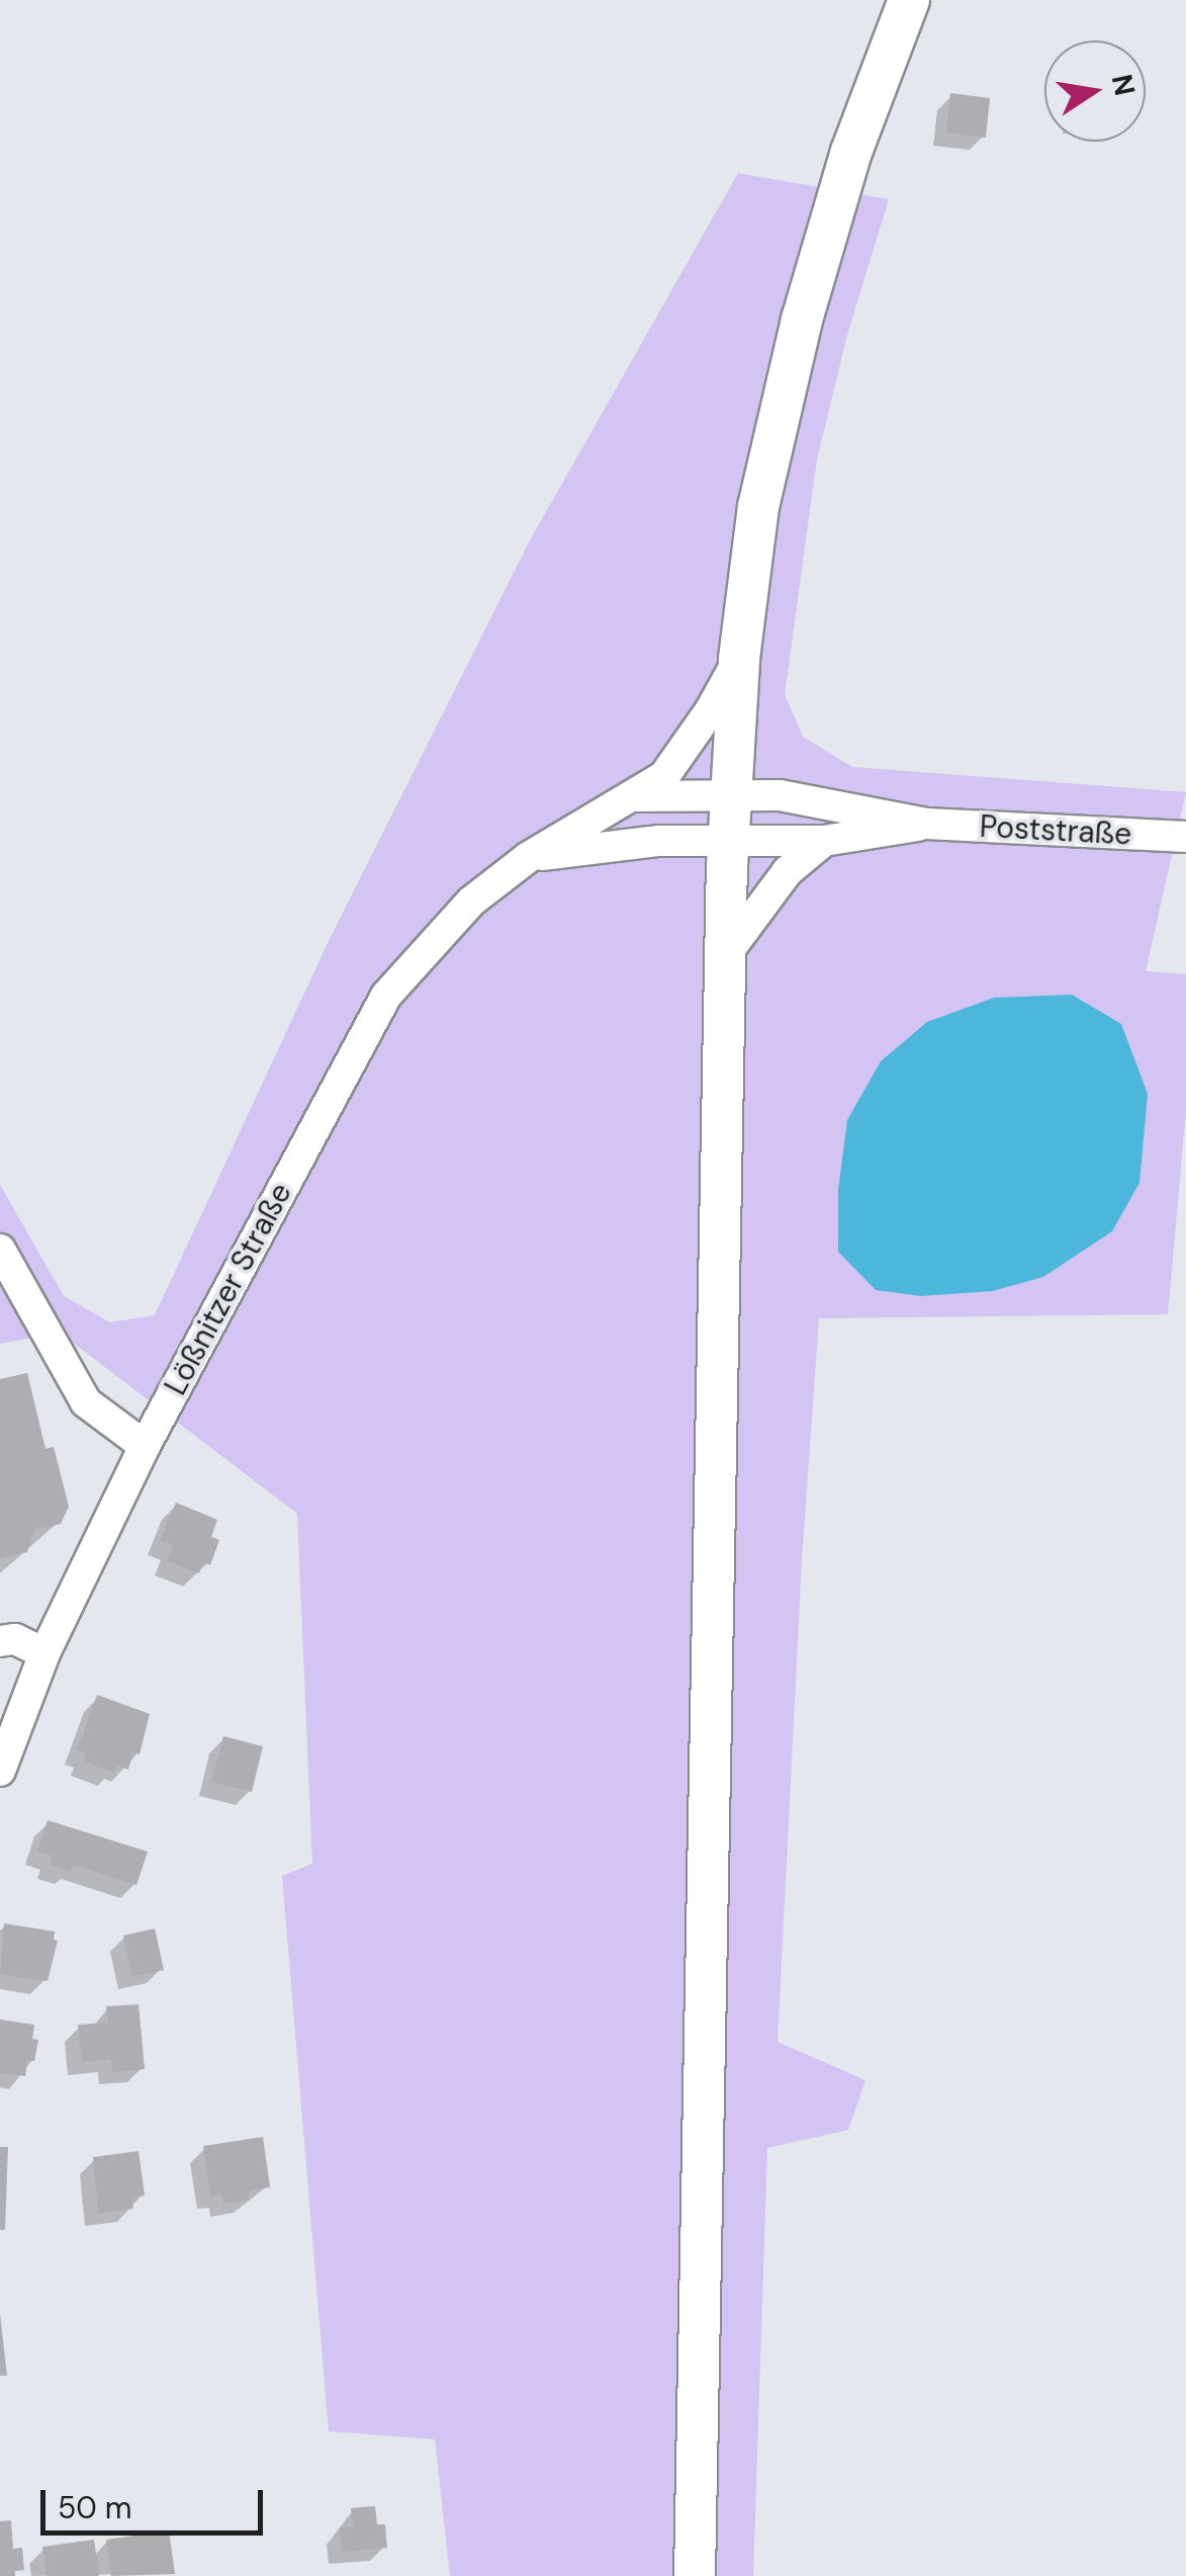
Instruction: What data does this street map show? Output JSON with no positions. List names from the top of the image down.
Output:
{
  "streets": {
    "street": ["Poststraße", "Lößnitzer Straße"]
  },
  "crossings": [
    ["Poststraße", "Lößnitzer Straße"]
  ],
  "scale_bar": "50 m",
  "north": "right"
}
